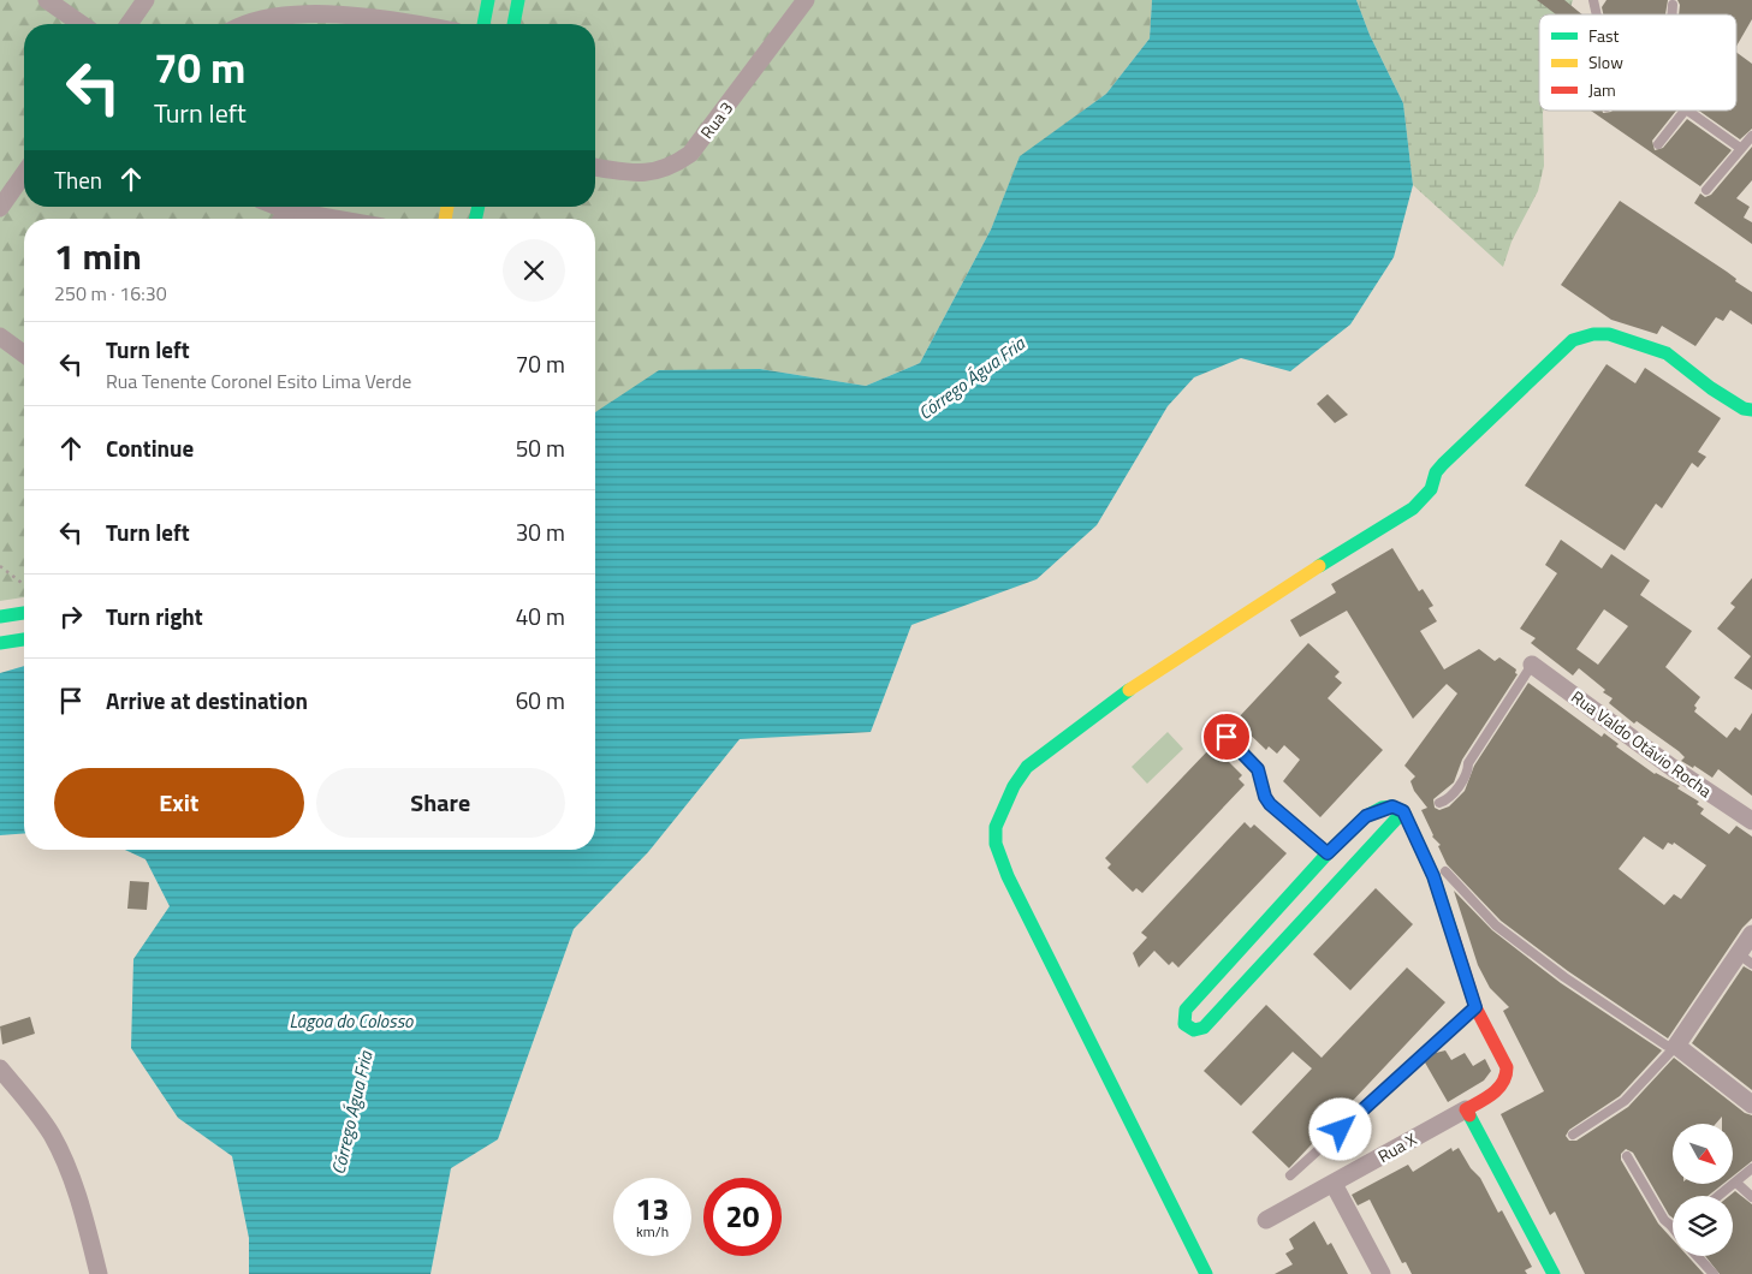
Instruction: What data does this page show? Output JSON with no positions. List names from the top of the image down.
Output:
{
  "streets": {
    "street": ["Rua 3", "Rua Valdo Otávio Rocha", "Rua X"]
  },
  "water": ["Córrego Água Fria", "Lagoa do Colosso"],
  "legend": ["Fast", "Slow", "Jam"],
  "north": "bottom right",
  "page": {
    "turn": ["70 m", "Turn left"],
    "then": "Then",
    "heading": ["1 min", "250 m · 16:30"],
    "list": [
      {
        "name": "Turn left",
        "note": "Rua Tenente Coronel Esito Lima Verde",
        "value": "70 m"
      },
      {
        "name": "Continue",
        "value": "50 m"
      },
      {
        "name": "Turn left",
        "value": "30 m"
      },
      {
        "name": "Turn right",
        "value": "40 m"
      },
      {
        "name": "Arrive at destination",
        "value": "60 m"
      }
    ],
    "buttons": ["Exit", "Share"],
    "speed": "13 km/h",
    "limit": "20"
  }
}
